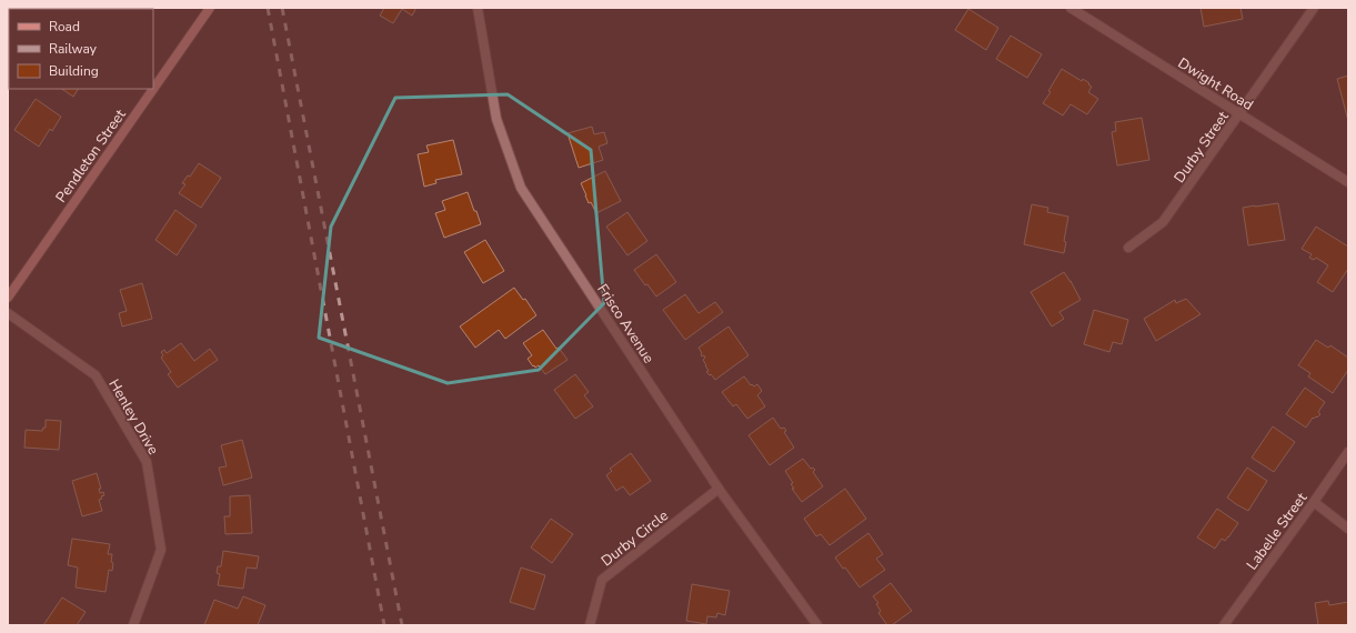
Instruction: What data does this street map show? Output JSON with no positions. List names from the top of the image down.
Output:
{
  "streets": {
    "main road": ["Pendleton Street"],
    "street": [
      "Dwight Road",
      "Durby Street",
      "Frisco Avenue",
      "Henley Drive",
      "Labelle Street",
      "Durby Circle"
    ]
  },
  "crossings": [
    ["Dwight Road", "Durby Street"],
    ["Frisco Avenue", "Durby Circle"]
  ],
  "legend": ["Road", "Railway", "Building"]
}
